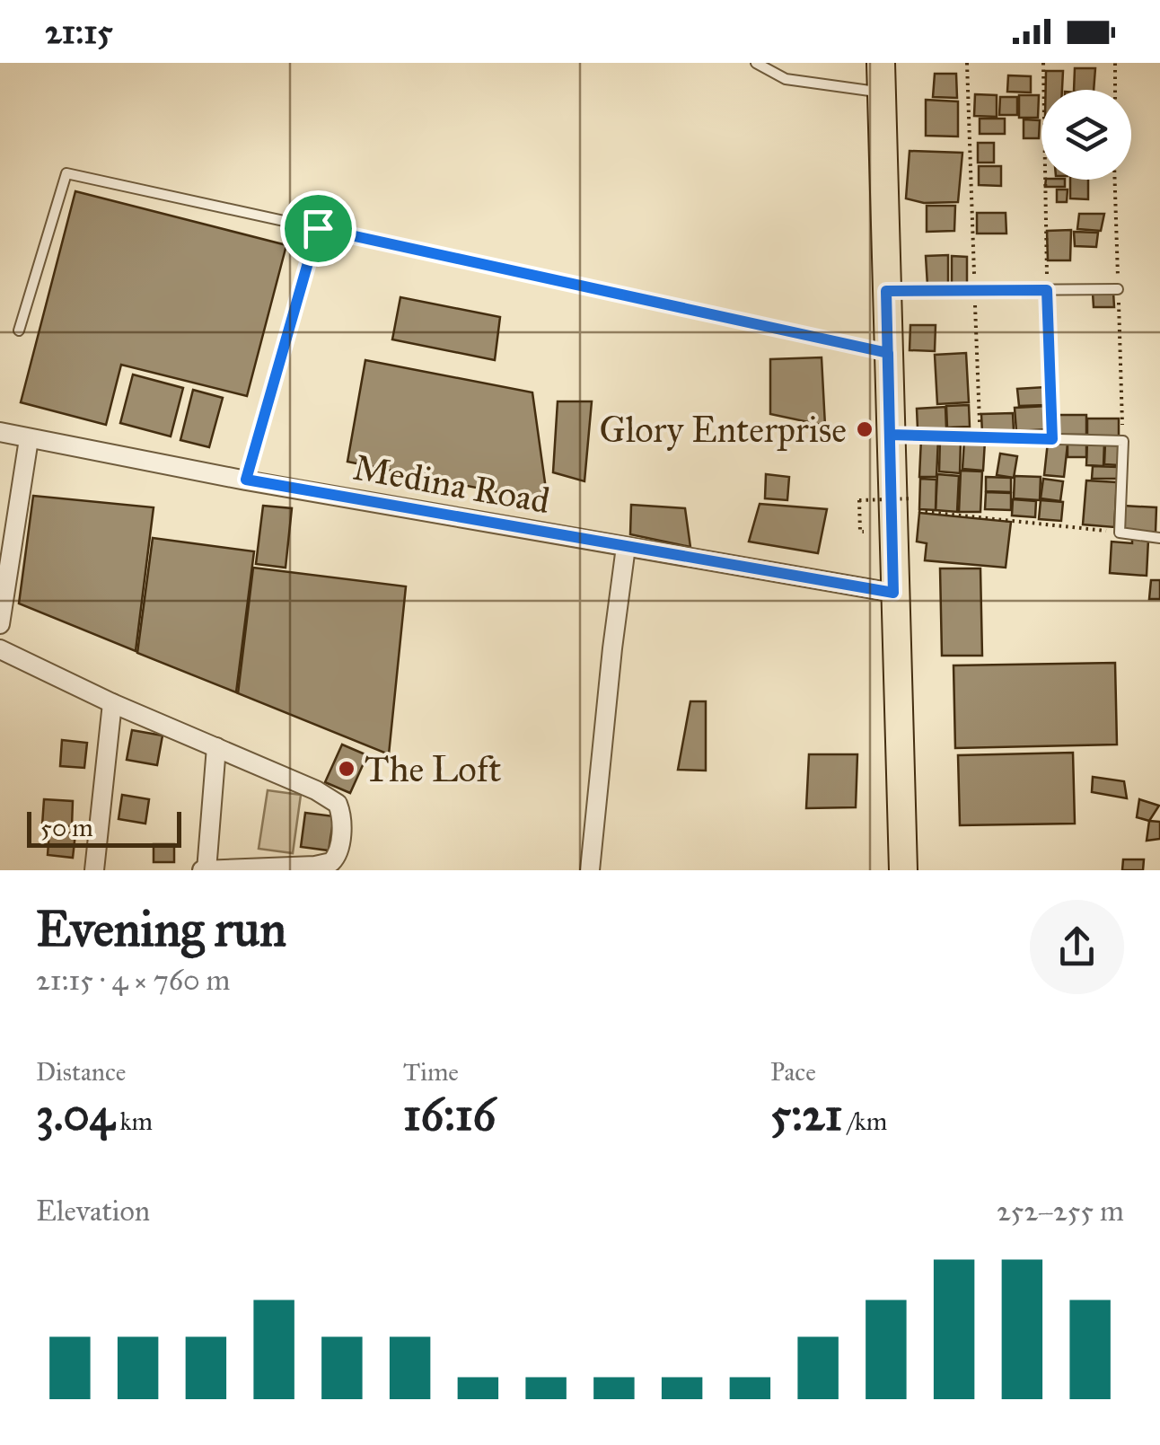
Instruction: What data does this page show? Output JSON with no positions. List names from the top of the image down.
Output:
{
  "streets": {
    "street": ["Medina Road"]
  },
  "places": ["Glory Enterprise", "The Loft"],
  "scale_bar": "50 m",
  "page": {
    "status": "21:15",
    "scale": "50 m",
    "heading": ["Evening run", "21:15 · 4 × 760 m"],
    "stats": [
      ["Distance", "3.04 km"],
      ["Time", "16:16"],
      ["Pace", "5:21 /km"]
    ],
    "chart": ["Elevation", "252–255 m"]
  }
}
